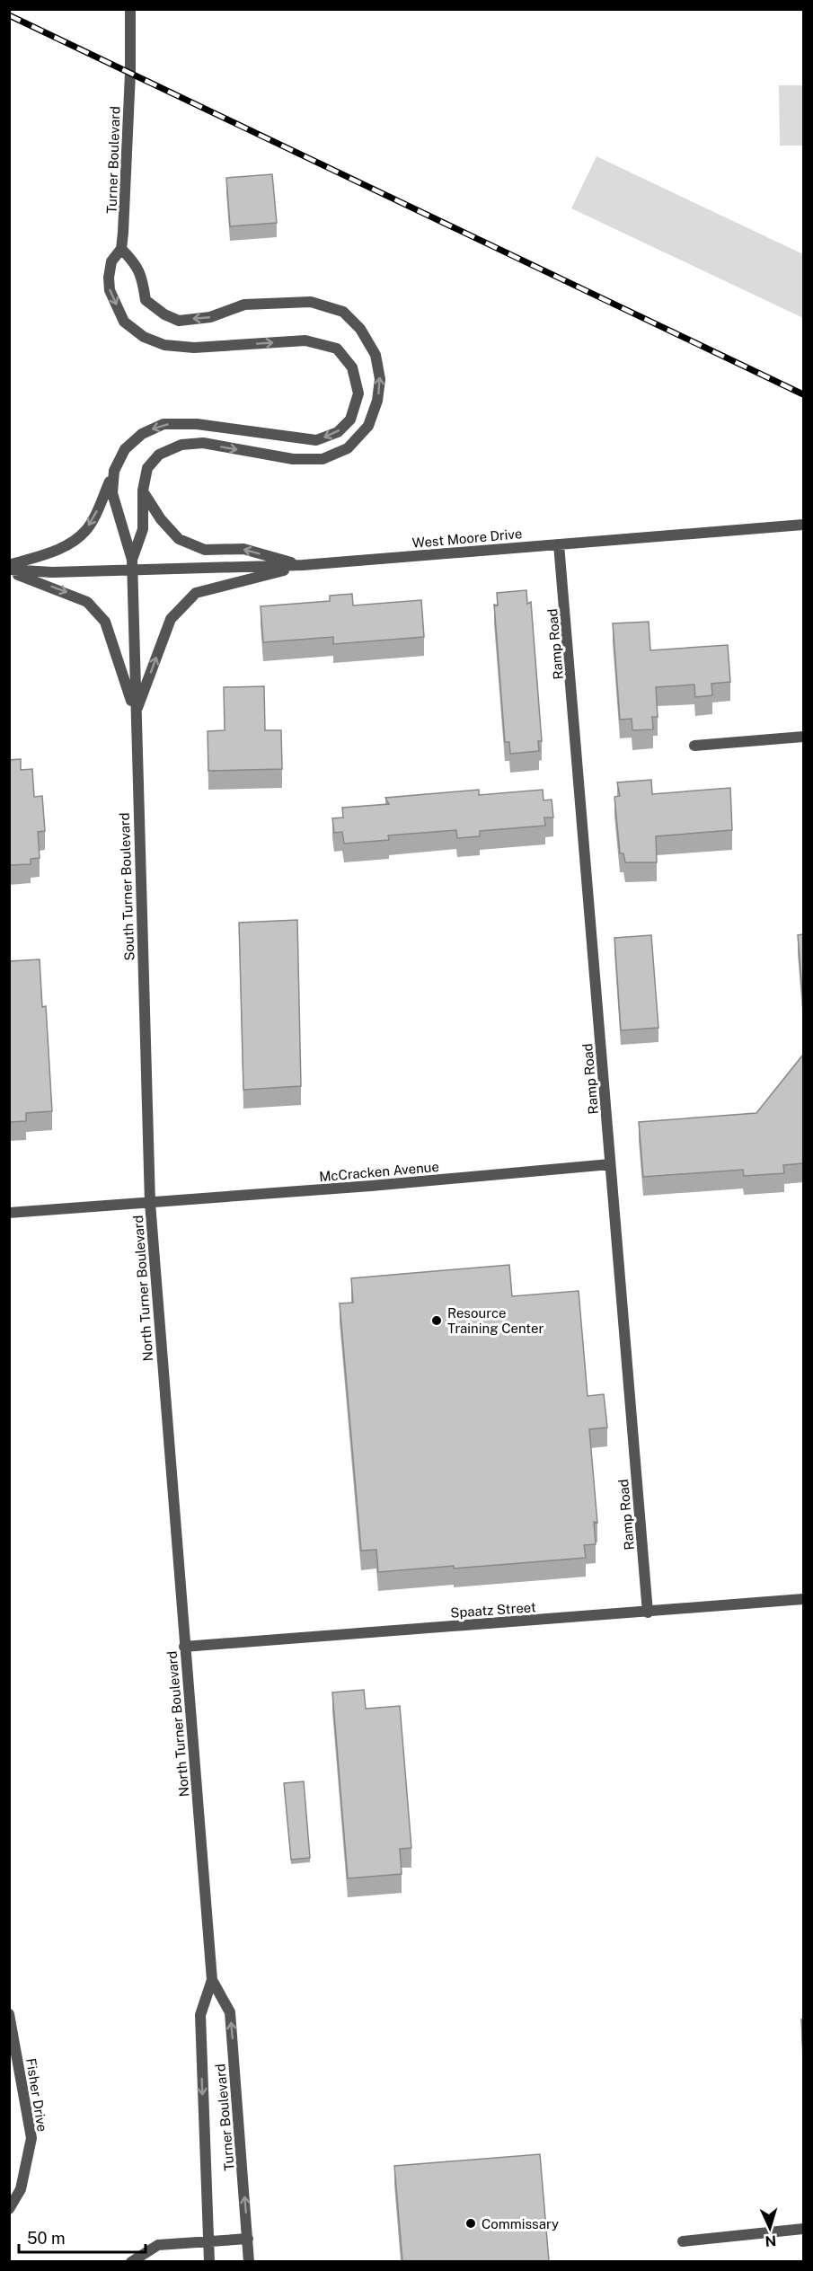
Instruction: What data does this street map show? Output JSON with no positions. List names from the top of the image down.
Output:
{
  "streets": {
    "street": [
      "Turner Boulevard",
      "West Moore Drive",
      "Ramp Road",
      "South Turner Boulevard",
      "McCracken Avenue",
      "North Turner Boulevard",
      "Spaatz Street",
      "Fisher Drive"
    ]
  },
  "crossings": [
    ["Turner Boulevard", "North Turner Boulevard"],
    ["West Moore Drive", "Ramp Road"],
    ["West Moore Drive", "South Turner Boulevard"],
    ["Ramp Road", "McCracken Avenue"],
    ["Ramp Road", "Spaatz Street"],
    ["South Turner Boulevard", "McCracken Avenue"],
    ["South Turner Boulevard", "North Turner Boulevard"],
    ["McCracken Avenue", "North Turner Boulevard"],
    ["North Turner Boulevard", "Spaatz Street"]
  ],
  "one_way": ["Turner Boulevard"],
  "places": ["Resource Training Center", "Commissary"],
  "scale_bar": "50 m",
  "north": "bottom"
}
